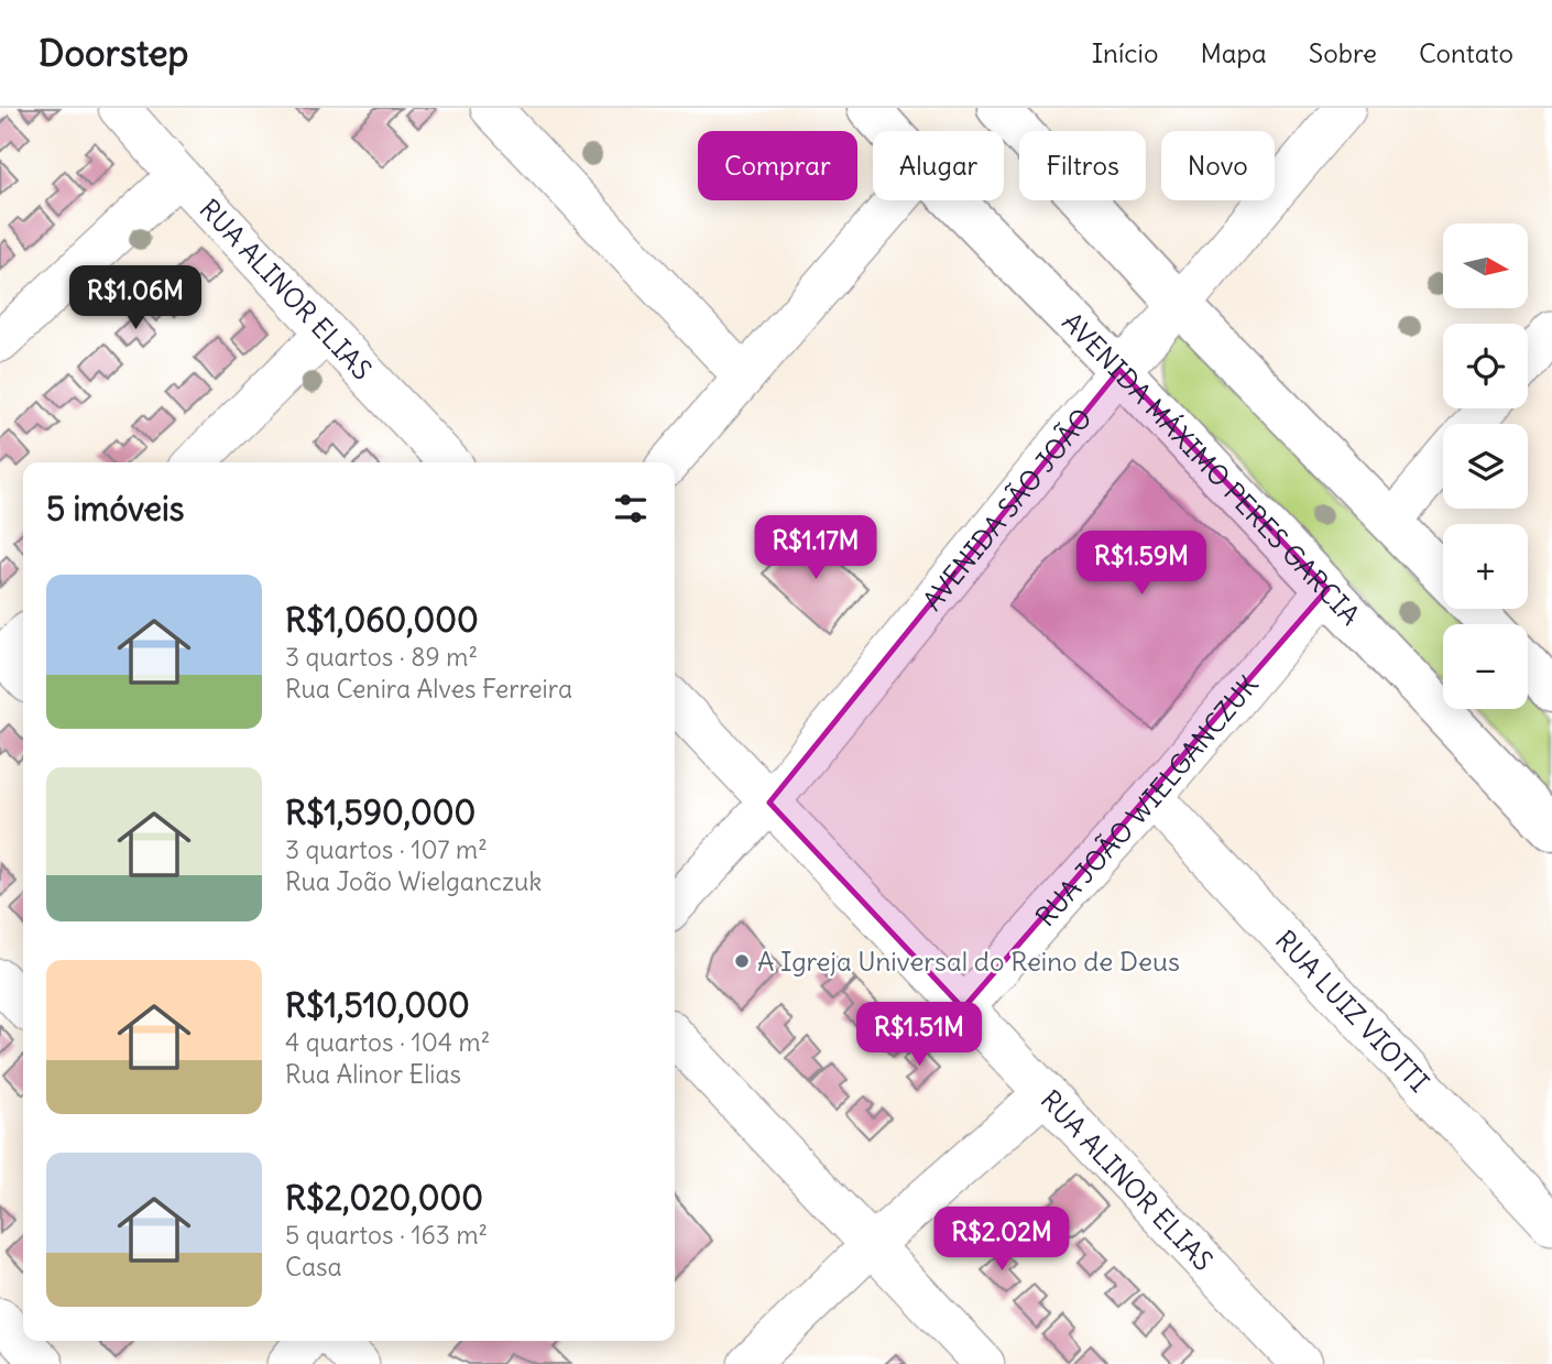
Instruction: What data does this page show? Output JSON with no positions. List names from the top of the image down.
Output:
{
  "streets": {
    "main road": ["AVENIDA MÁXIMO PERES GARCIA"],
    "street": [
      "RUA ALINOR ELIAS",
      "AVENIDA SÃO JOÃO",
      "RUA JOÃO WIELGANCZUK",
      "RUA LUIZ VIOTTI"
    ]
  },
  "crossings": [
    ["RUA ALINOR ELIAS", "AVENIDA SÃO JOÃO"],
    ["RUA ALINOR ELIAS", "RUA JOÃO WIELGANCZUK"],
    ["AVENIDA MÁXIMO PERES GARCIA", "AVENIDA SÃO JOÃO"],
    ["AVENIDA MÁXIMO PERES GARCIA", "RUA JOÃO WIELGANCZUK"],
    ["RUA JOÃO WIELGANCZUK", "RUA LUIZ VIOTTI"]
  ],
  "places": ["A Igreja Universal do Reino de Deus"],
  "north": "right",
  "page": {
    "header": "Doorstep",
    "nav": [
      "Início",
      "Mapa",
      "Sobre",
      "Contato"
    ],
    "chip": [
      "Comprar",
      "Alugar",
      "Filtros",
      "Novo"
    ],
    "map_buttons": ["+", "−"],
    "price": [
      "R$1.06M",
      "R$1.17M",
      "R$1.59M",
      "R$1.51M",
      "R$2.02M"
    ],
    "heading": "5 imóveis",
    "list": [
      {
        "name": "R$1,060,000",
        "note": "3 quartos · 89 m² · Rua Cenira Alves Ferreira"
      },
      {
        "name": "R$1,590,000",
        "note": "3 quartos · 107 m² · Rua João Wielganczuk"
      },
      {
        "name": "R$1,510,000",
        "note": "4 quartos · 104 m² · Rua Alinor Elias"
      },
      {
        "name": "R$2,020,000",
        "note": "5 quartos · 163 m² · Casa"
      }
    ]
  }
}
